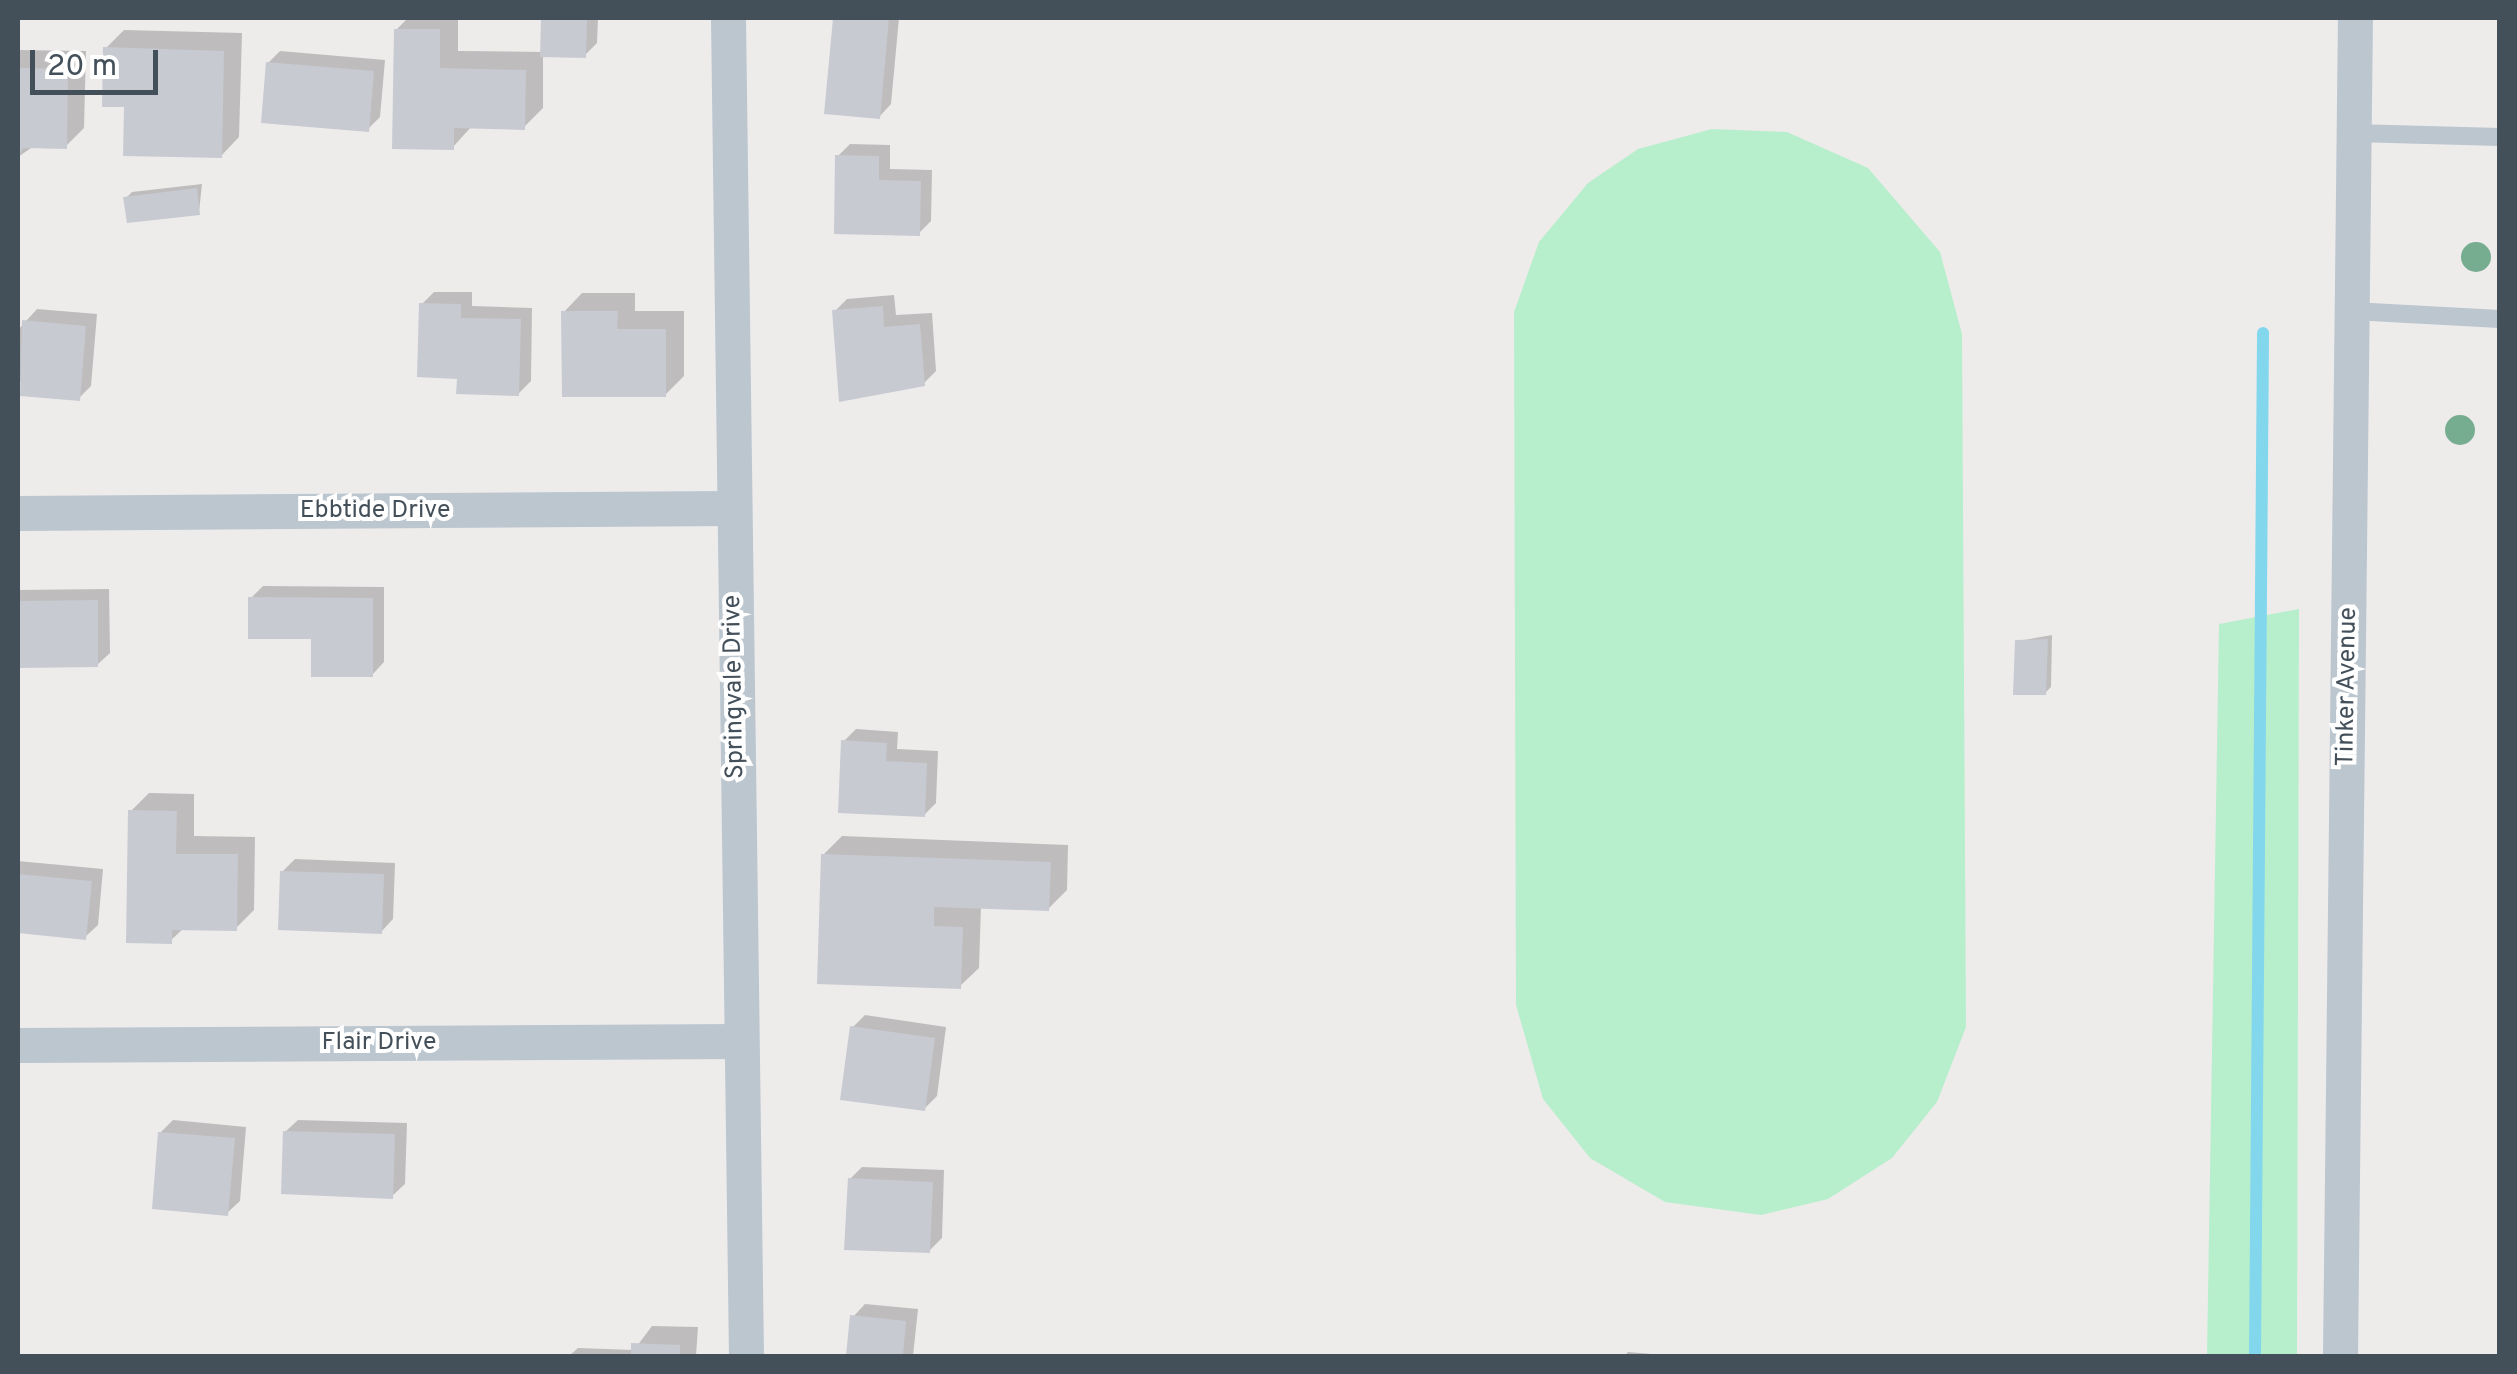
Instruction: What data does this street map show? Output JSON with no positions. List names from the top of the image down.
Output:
{
  "streets": {
    "street": [
      "Ebbtide Drive",
      "Springvale Drive",
      "Tinker Avenue",
      "Flair Drive"
    ]
  },
  "crossings": [
    ["Ebbtide Drive", "Springvale Drive"],
    ["Springvale Drive", "Flair Drive"]
  ],
  "scale_bar": "20 m"
}
